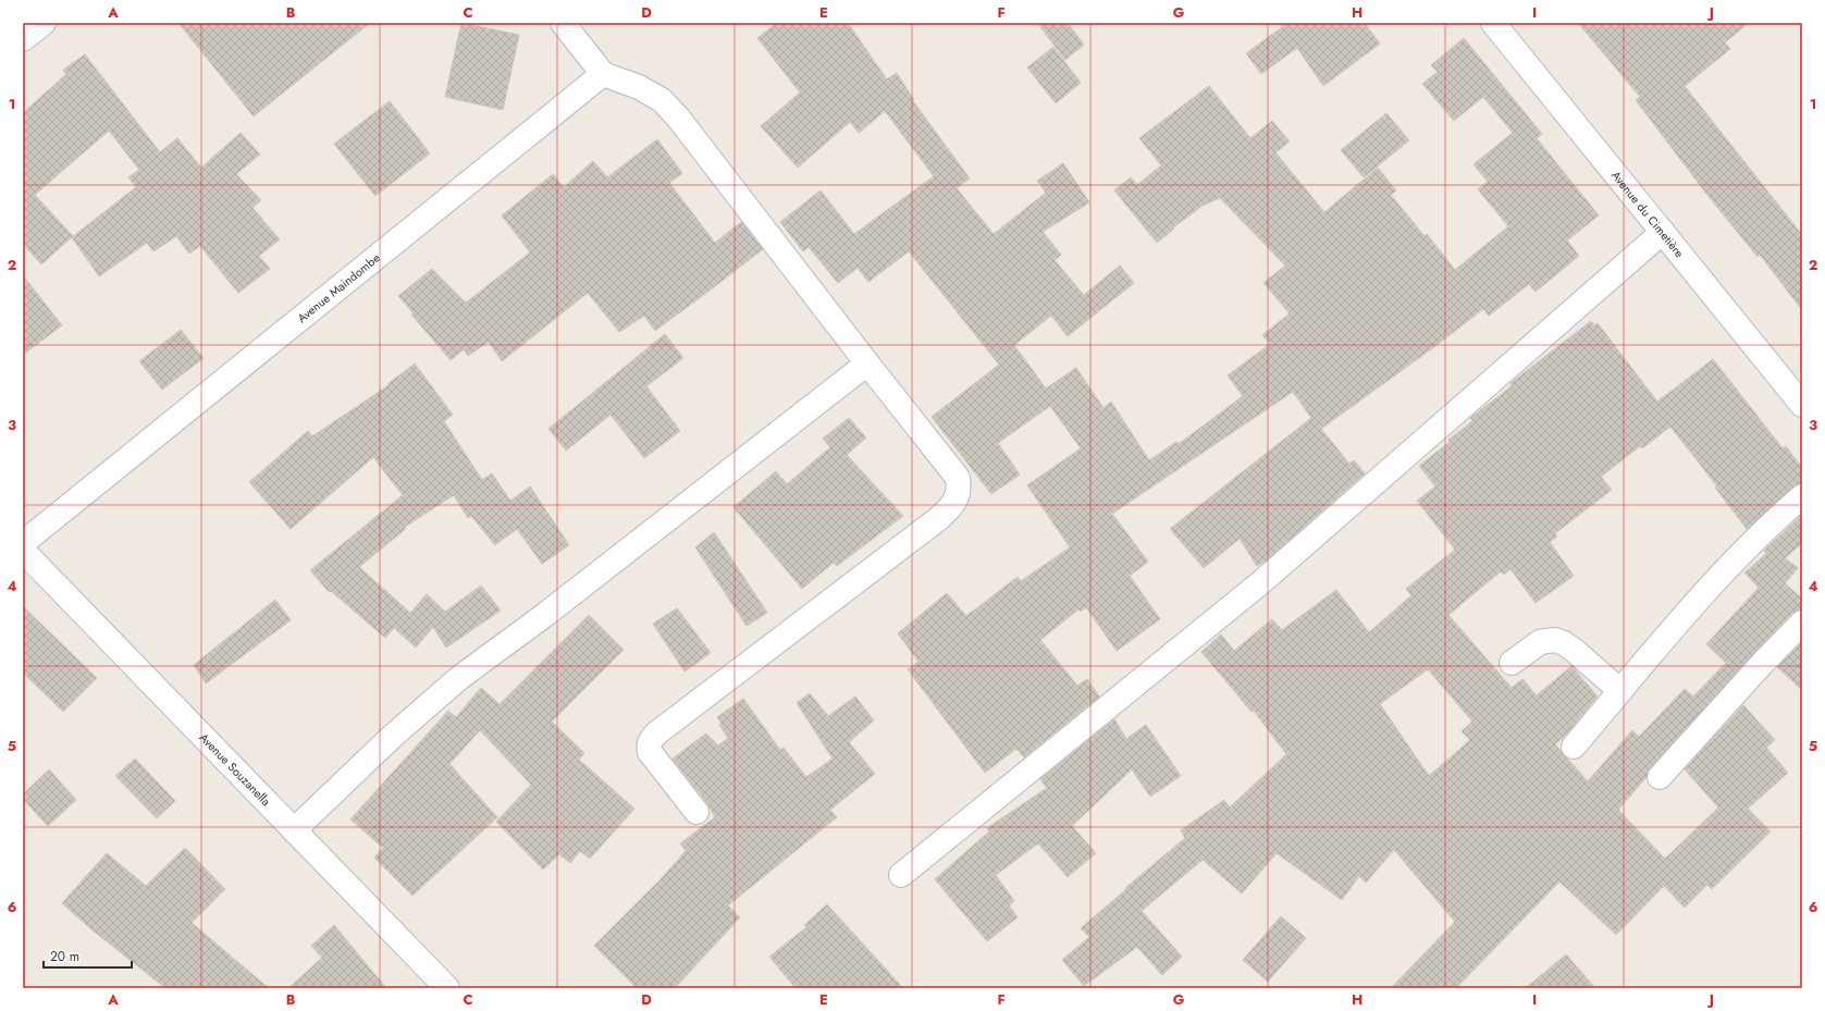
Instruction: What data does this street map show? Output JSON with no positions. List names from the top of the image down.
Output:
{
  "streets": {
    "street": ["Avenue du Cimetière", "Avenue Maindombe", "Avenue Souzanella"]
  },
  "scale_bar": "20 m",
  "grid": {
    "columns": [
      "A",
      "B",
      "C",
      "D",
      "E",
      "F",
      "G",
      "H",
      "I",
      "J"
    ],
    "rows": [
      "1",
      "2",
      "3",
      "4",
      "5",
      "6"
    ]
  }
}
